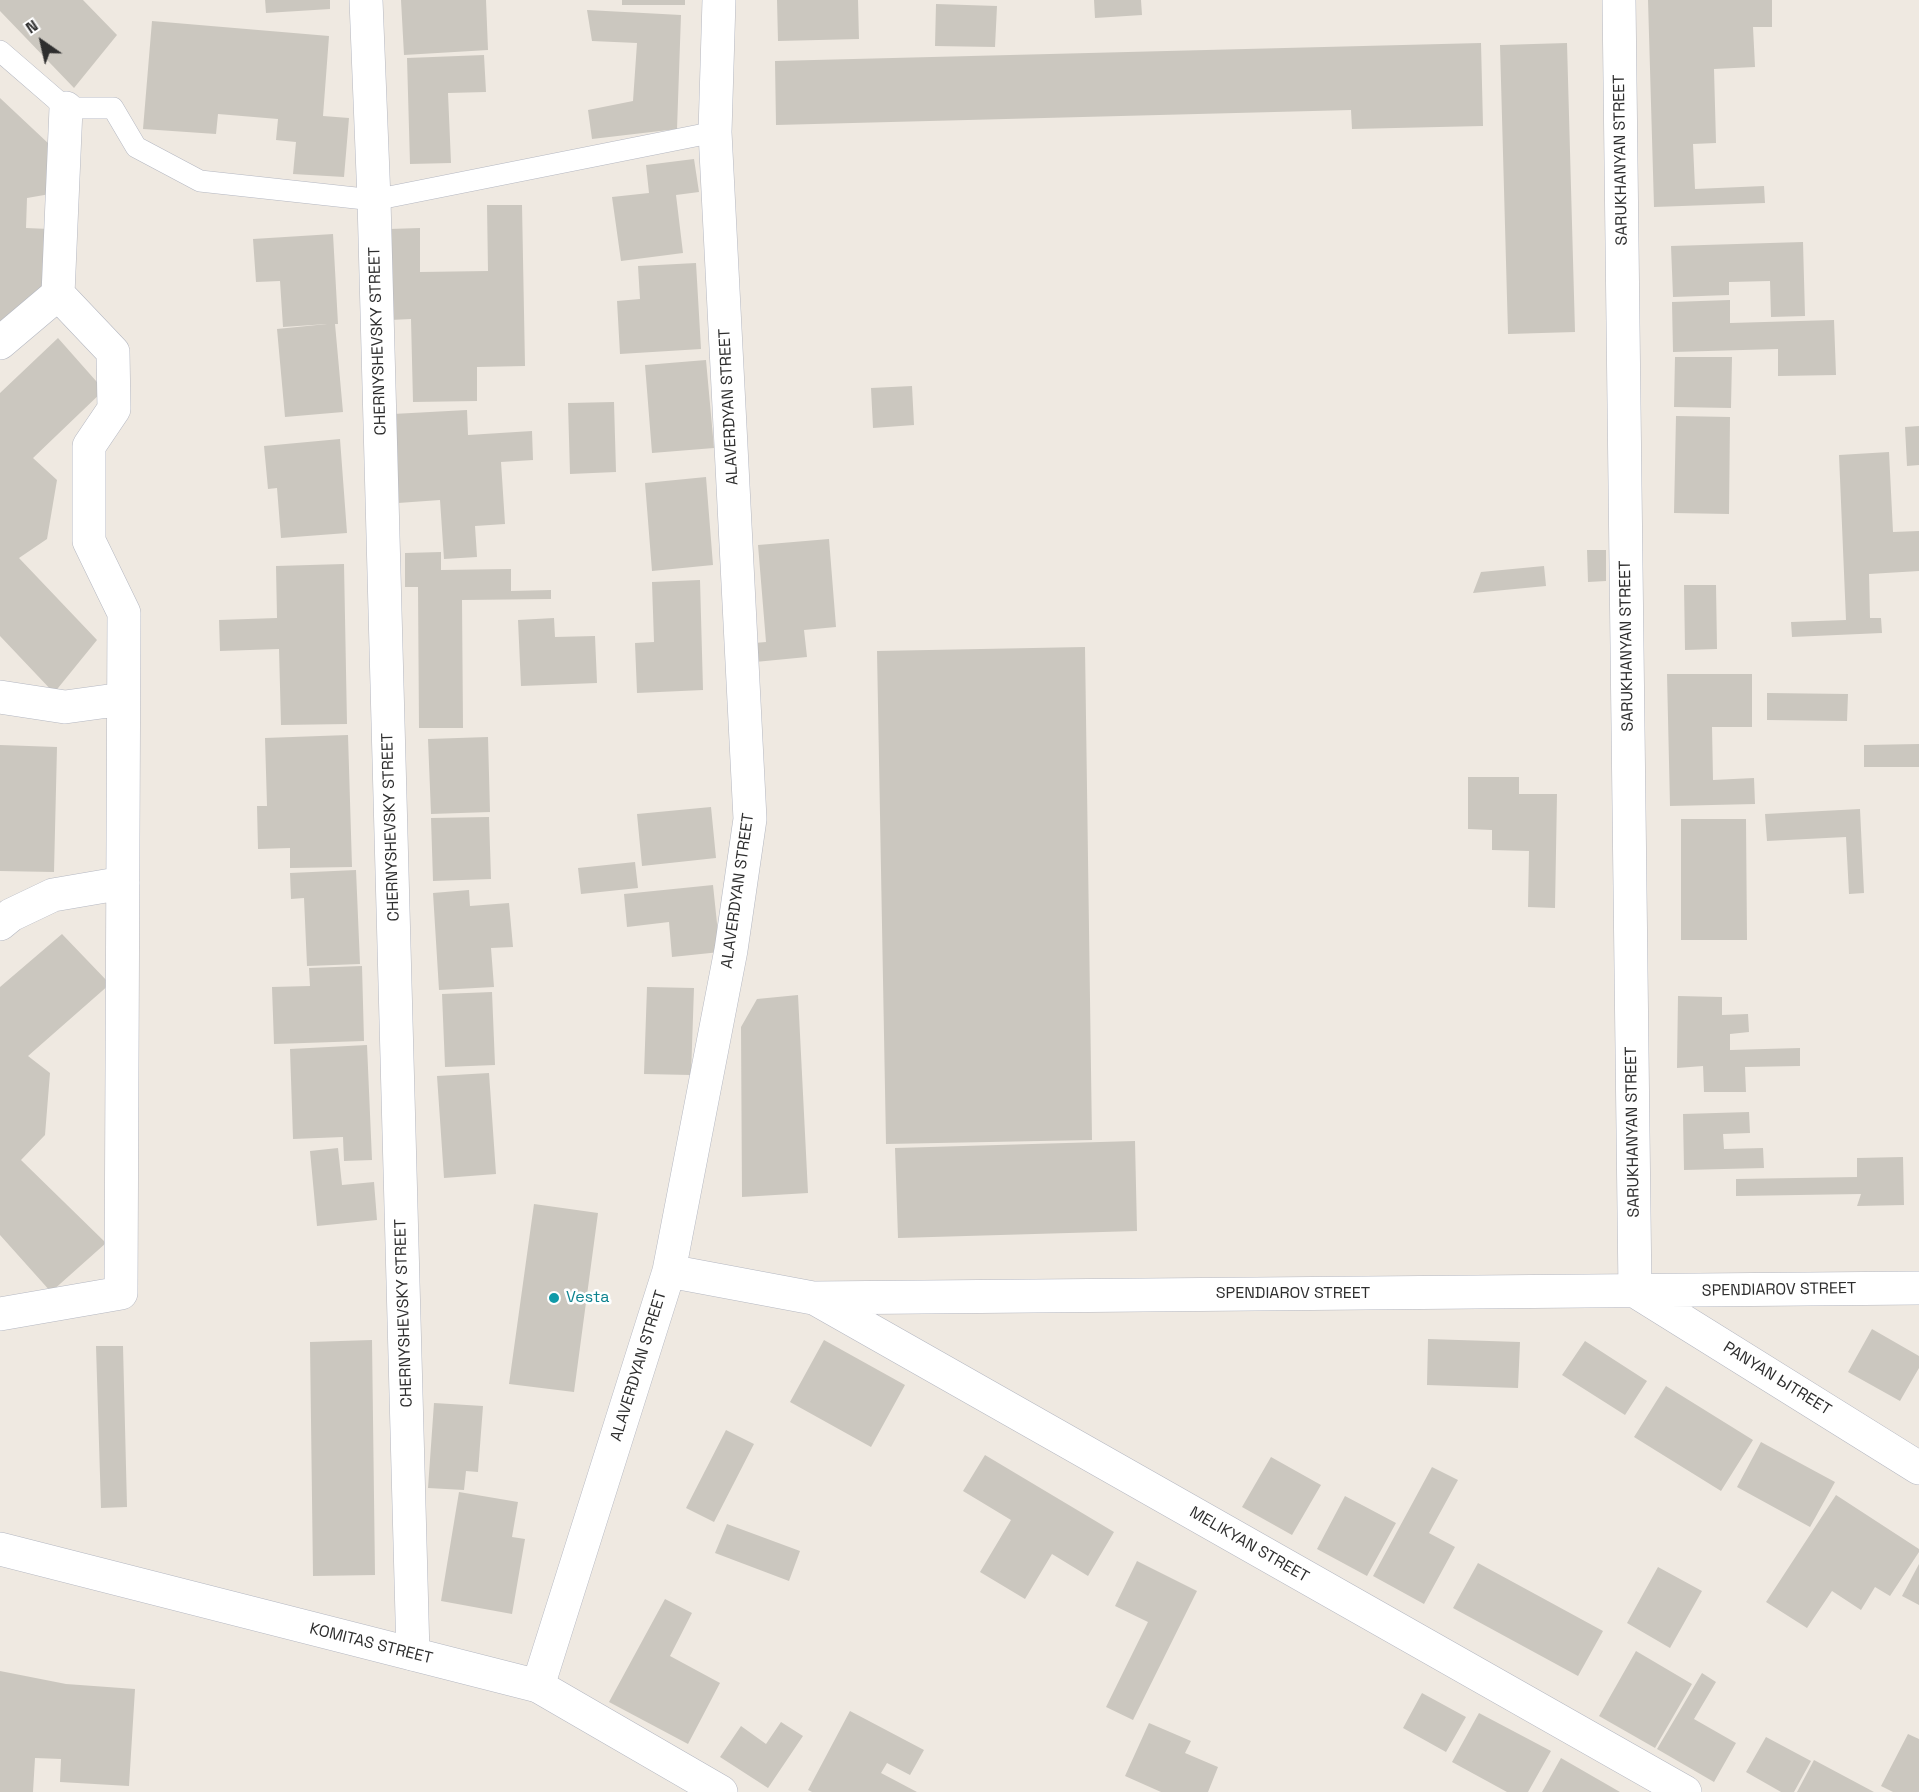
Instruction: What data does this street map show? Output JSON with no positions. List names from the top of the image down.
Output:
{
  "streets": {
    "street": [
      "SARUKHANYAN STREET",
      "CHERNYSHEVSKY STREET",
      "ALAVERDYAN STREET",
      "SPENDIAROV STREET",
      "PANYAN ЫTREET",
      "MELIKYAN STREET",
      "KOMITAS STREET"
    ]
  },
  "crossings": [
    ["SARUKHANYAN STREET", "SPENDIAROV STREET"],
    ["SARUKHANYAN STREET", "PANYAN ЫTREET"],
    ["CHERNYSHEVSKY STREET", "KOMITAS STREET"],
    ["ALAVERDYAN STREET", "SPENDIAROV STREET"],
    ["ALAVERDYAN STREET", "KOMITAS STREET"],
    ["SPENDIAROV STREET", "PANYAN ЫTREET"],
    ["SPENDIAROV STREET", "MELIKYAN STREET"]
  ],
  "places": ["Vesta"],
  "north": "top left"
}
